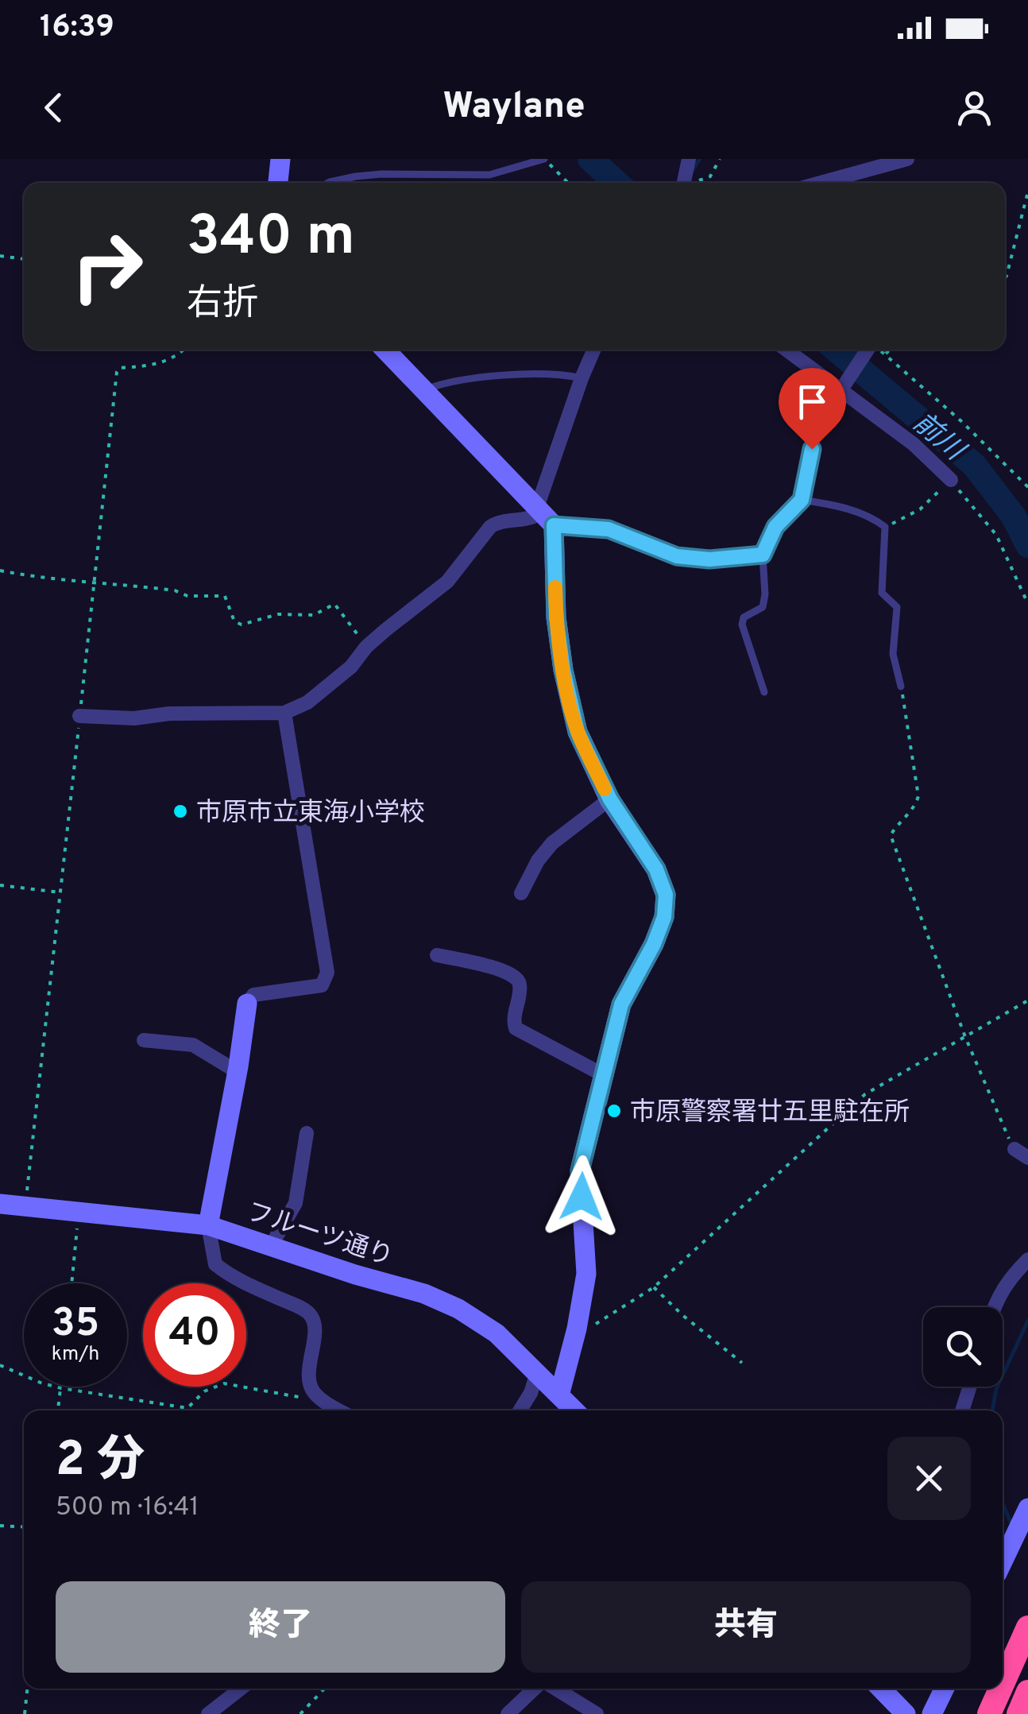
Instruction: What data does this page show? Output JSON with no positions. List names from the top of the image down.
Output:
{
  "streets": {
    "street": ["フルーツ通り"]
  },
  "water": ["前川"],
  "places": ["市原市立東海小学校", "市原警察署廿五里駐在所"],
  "page": {
    "status": "16:39",
    "header": "Waylane",
    "turn": ["340 m", "右折"],
    "speed": "35 km/h",
    "limit": "40",
    "heading": ["2 分", "500 m · 16:41"],
    "buttons": ["終了", "共有"]
  }
}
